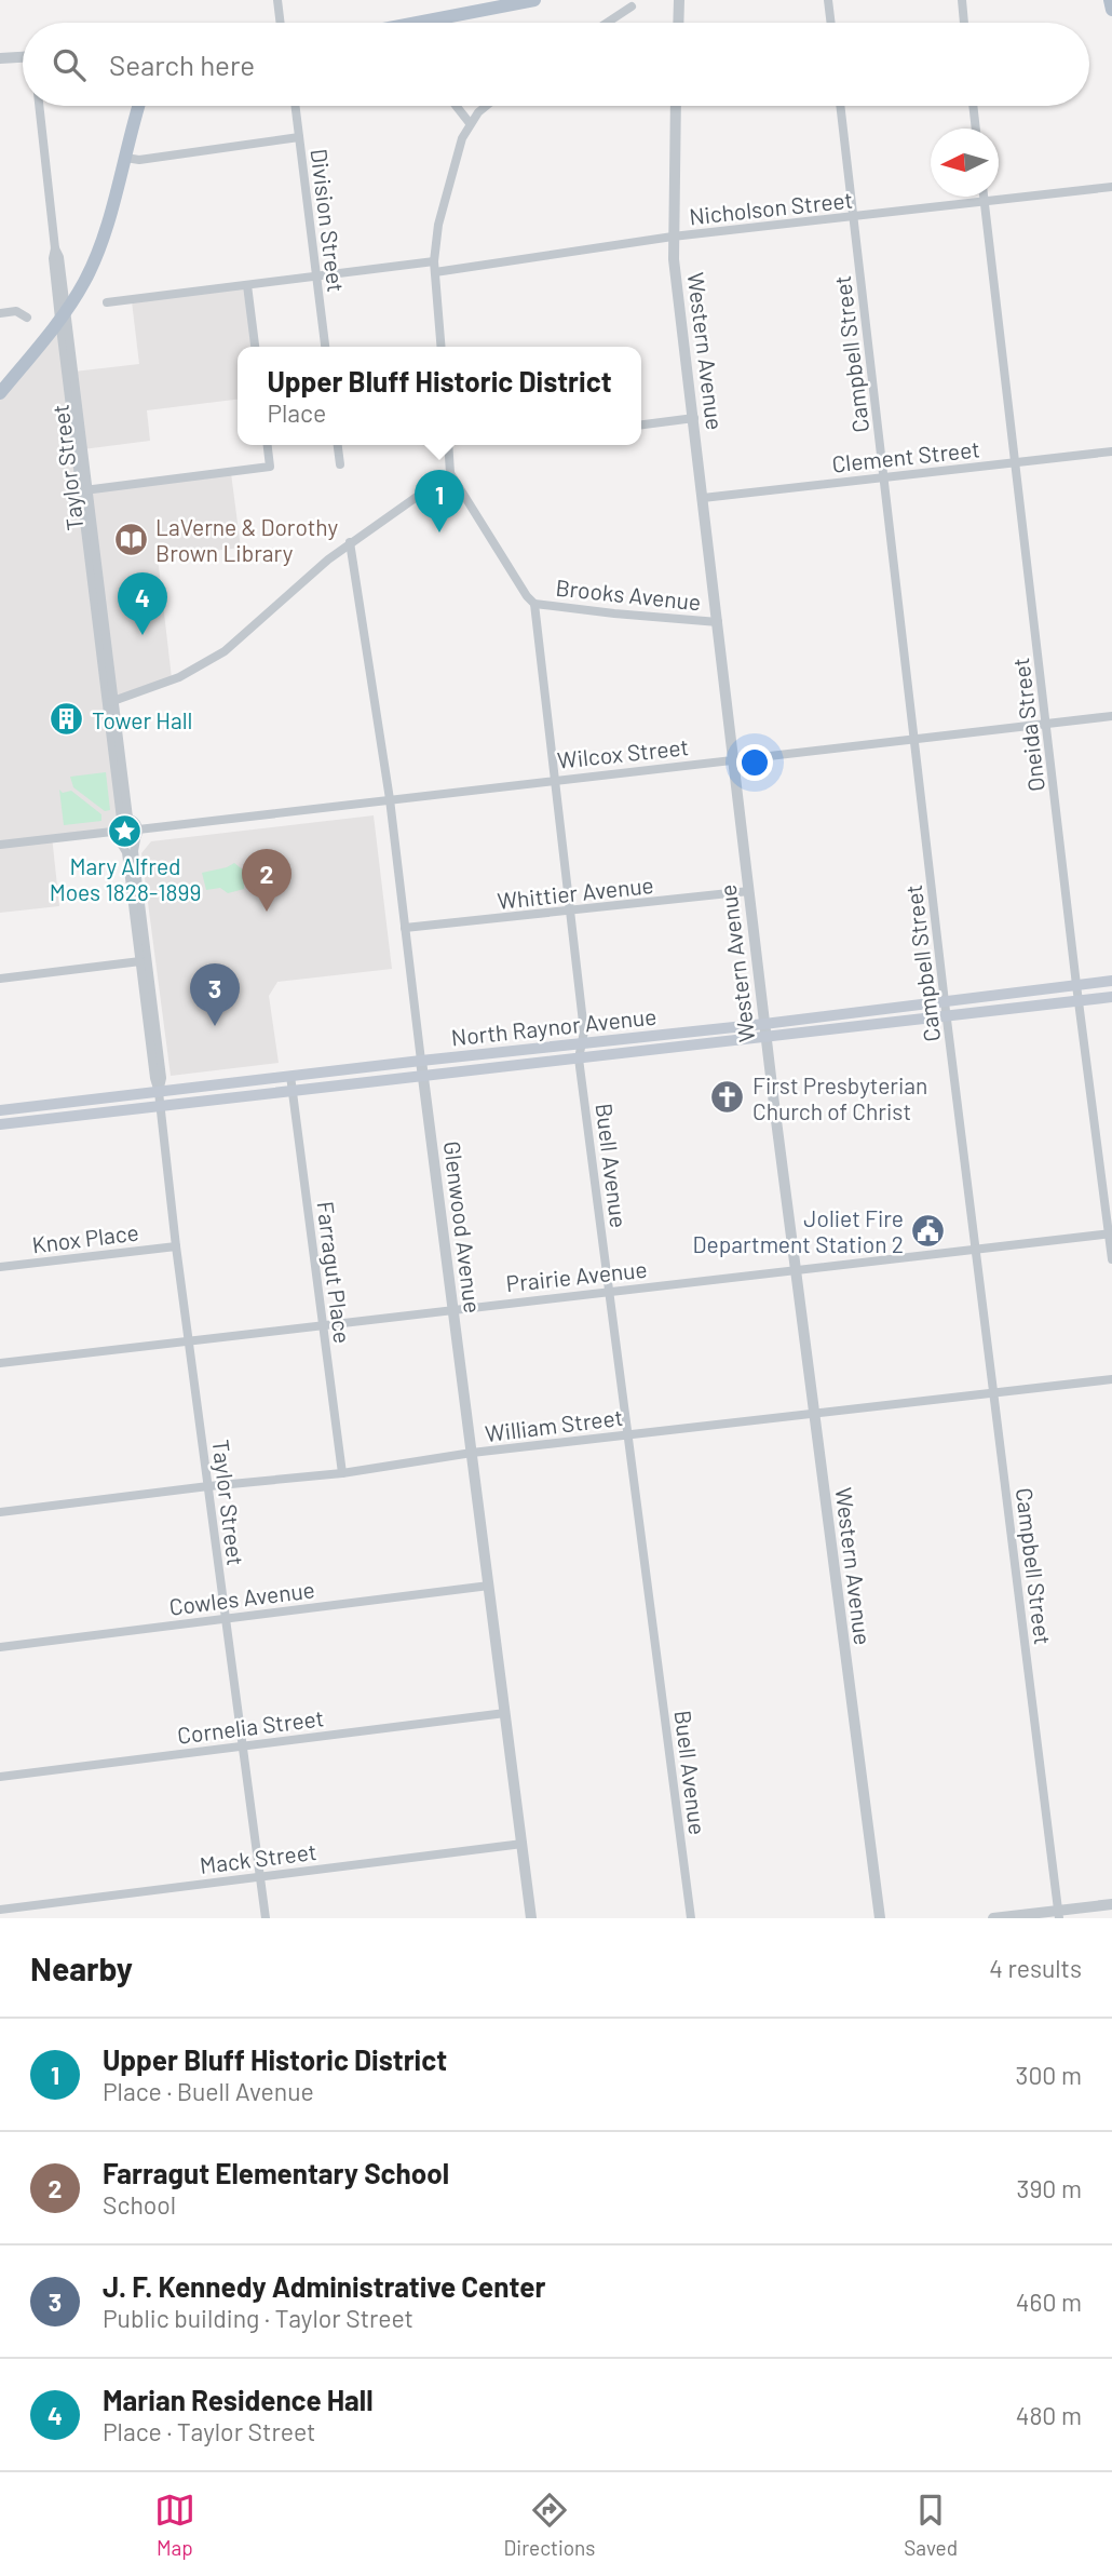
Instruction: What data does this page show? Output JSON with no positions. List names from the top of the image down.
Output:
{
  "streets": {
    "main road": ["North Raynor Avenue"],
    "street": [
      "Nicholson Street",
      "Division Street",
      "Western Avenue",
      "Campbell Street",
      "Clement Street",
      "Taylor Street",
      "Brooks Avenue",
      "Oneida Street",
      "Wilcox Street",
      "Whittier Avenue",
      "Buell Avenue",
      "Glenwood Avenue",
      "Knox Place",
      "Farragut Place",
      "Prairie Avenue",
      "William Street",
      "Cowles Avenue",
      "Cornelia Street",
      "Mack Street"
    ]
  },
  "crossings": [
    ["Nicholson Street", "Division Street"],
    ["Nicholson Street", "Western Avenue"],
    ["Nicholson Street", "Campbell Street"],
    ["Nicholson Street", "Oneida Street"],
    ["Western Avenue", "Clement Street"],
    ["Western Avenue", "Brooks Avenue"],
    ["Western Avenue", "Wilcox Street"],
    ["Western Avenue", "Whittier Avenue"],
    ["Western Avenue", "North Raynor Avenue"],
    ["Western Avenue", "Prairie Avenue"],
    ["Western Avenue", "William Street"],
    ["Campbell Street", "Clement Street"],
    ["Campbell Street", "Wilcox Street"],
    ["Campbell Street", "North Raynor Avenue"],
    ["Campbell Street", "Prairie Avenue"],
    ["Campbell Street", "William Street"],
    ["Clement Street", "Oneida Street"],
    ["Taylor Street", "Wilcox Street"],
    ["Taylor Street", "North Raynor Avenue"],
    ["Taylor Street", "Knox Place"],
    ["Taylor Street", "Prairie Avenue"],
    ["Taylor Street", "William Street"],
    ["Taylor Street", "Cowles Avenue"],
    ["Taylor Street", "Cornelia Street"],
    ["Taylor Street", "Mack Street"],
    ["Brooks Avenue", "Buell Avenue"],
    ["Oneida Street", "Wilcox Street"],
    ["Oneida Street", "North Raynor Avenue"],
    ["Oneida Street", "Prairie Avenue"],
    ["Wilcox Street", "Buell Avenue"],
    ["Wilcox Street", "Glenwood Avenue"],
    ["Whittier Avenue", "Buell Avenue"],
    ["Whittier Avenue", "Glenwood Avenue"],
    ["North Raynor Avenue", "Buell Avenue"],
    ["North Raynor Avenue", "Glenwood Avenue"],
    ["North Raynor Avenue", "Farragut Place"],
    ["Buell Avenue", "Prairie Avenue"],
    ["Buell Avenue", "William Street"],
    ["Glenwood Avenue", "Prairie Avenue"],
    ["Glenwood Avenue", "William Street"],
    ["Glenwood Avenue", "Cowles Avenue"],
    ["Glenwood Avenue", "Cornelia Street"],
    ["Glenwood Avenue", "Mack Street"],
    ["Farragut Place", "Prairie Avenue"],
    ["Farragut Place", "William Street"]
  ],
  "places": {
    "library": ["LaVerne & Dorothy Brown Library"],
    "building": ["Tower Hall"],
    "place": ["Mary Alfred Moes 1828-1899"],
    "church": ["First Presbyterian Church of Christ"],
    "public building": ["Joliet Fire Department Station 2"]
  },
  "north": "left",
  "page": {
    "search": "Search here",
    "popup": ["Upper Bluff Historic District", "Place"],
    "pins": [
      "1",
      "4",
      "2",
      "3"
    ],
    "heading": ["Nearby", "4 results"],
    "list": [
      {
        "mark": "1",
        "name": "Upper Bluff Historic District",
        "note": "Place · Buell Avenue",
        "value": "300 m"
      },
      {
        "mark": "2",
        "name": "Farragut Elementary School",
        "note": "School",
        "value": "390 m"
      },
      {
        "mark": "3",
        "name": "J. F. Kennedy Administrative Center",
        "note": "Public building · Taylor Street",
        "value": "460 m"
      },
      {
        "mark": "4",
        "name": "Marian Residence Hall",
        "note": "Place · Taylor Street",
        "value": "480 m"
      }
    ],
    "nav": ["Map", "Directions", "Saved"]
  }
}
